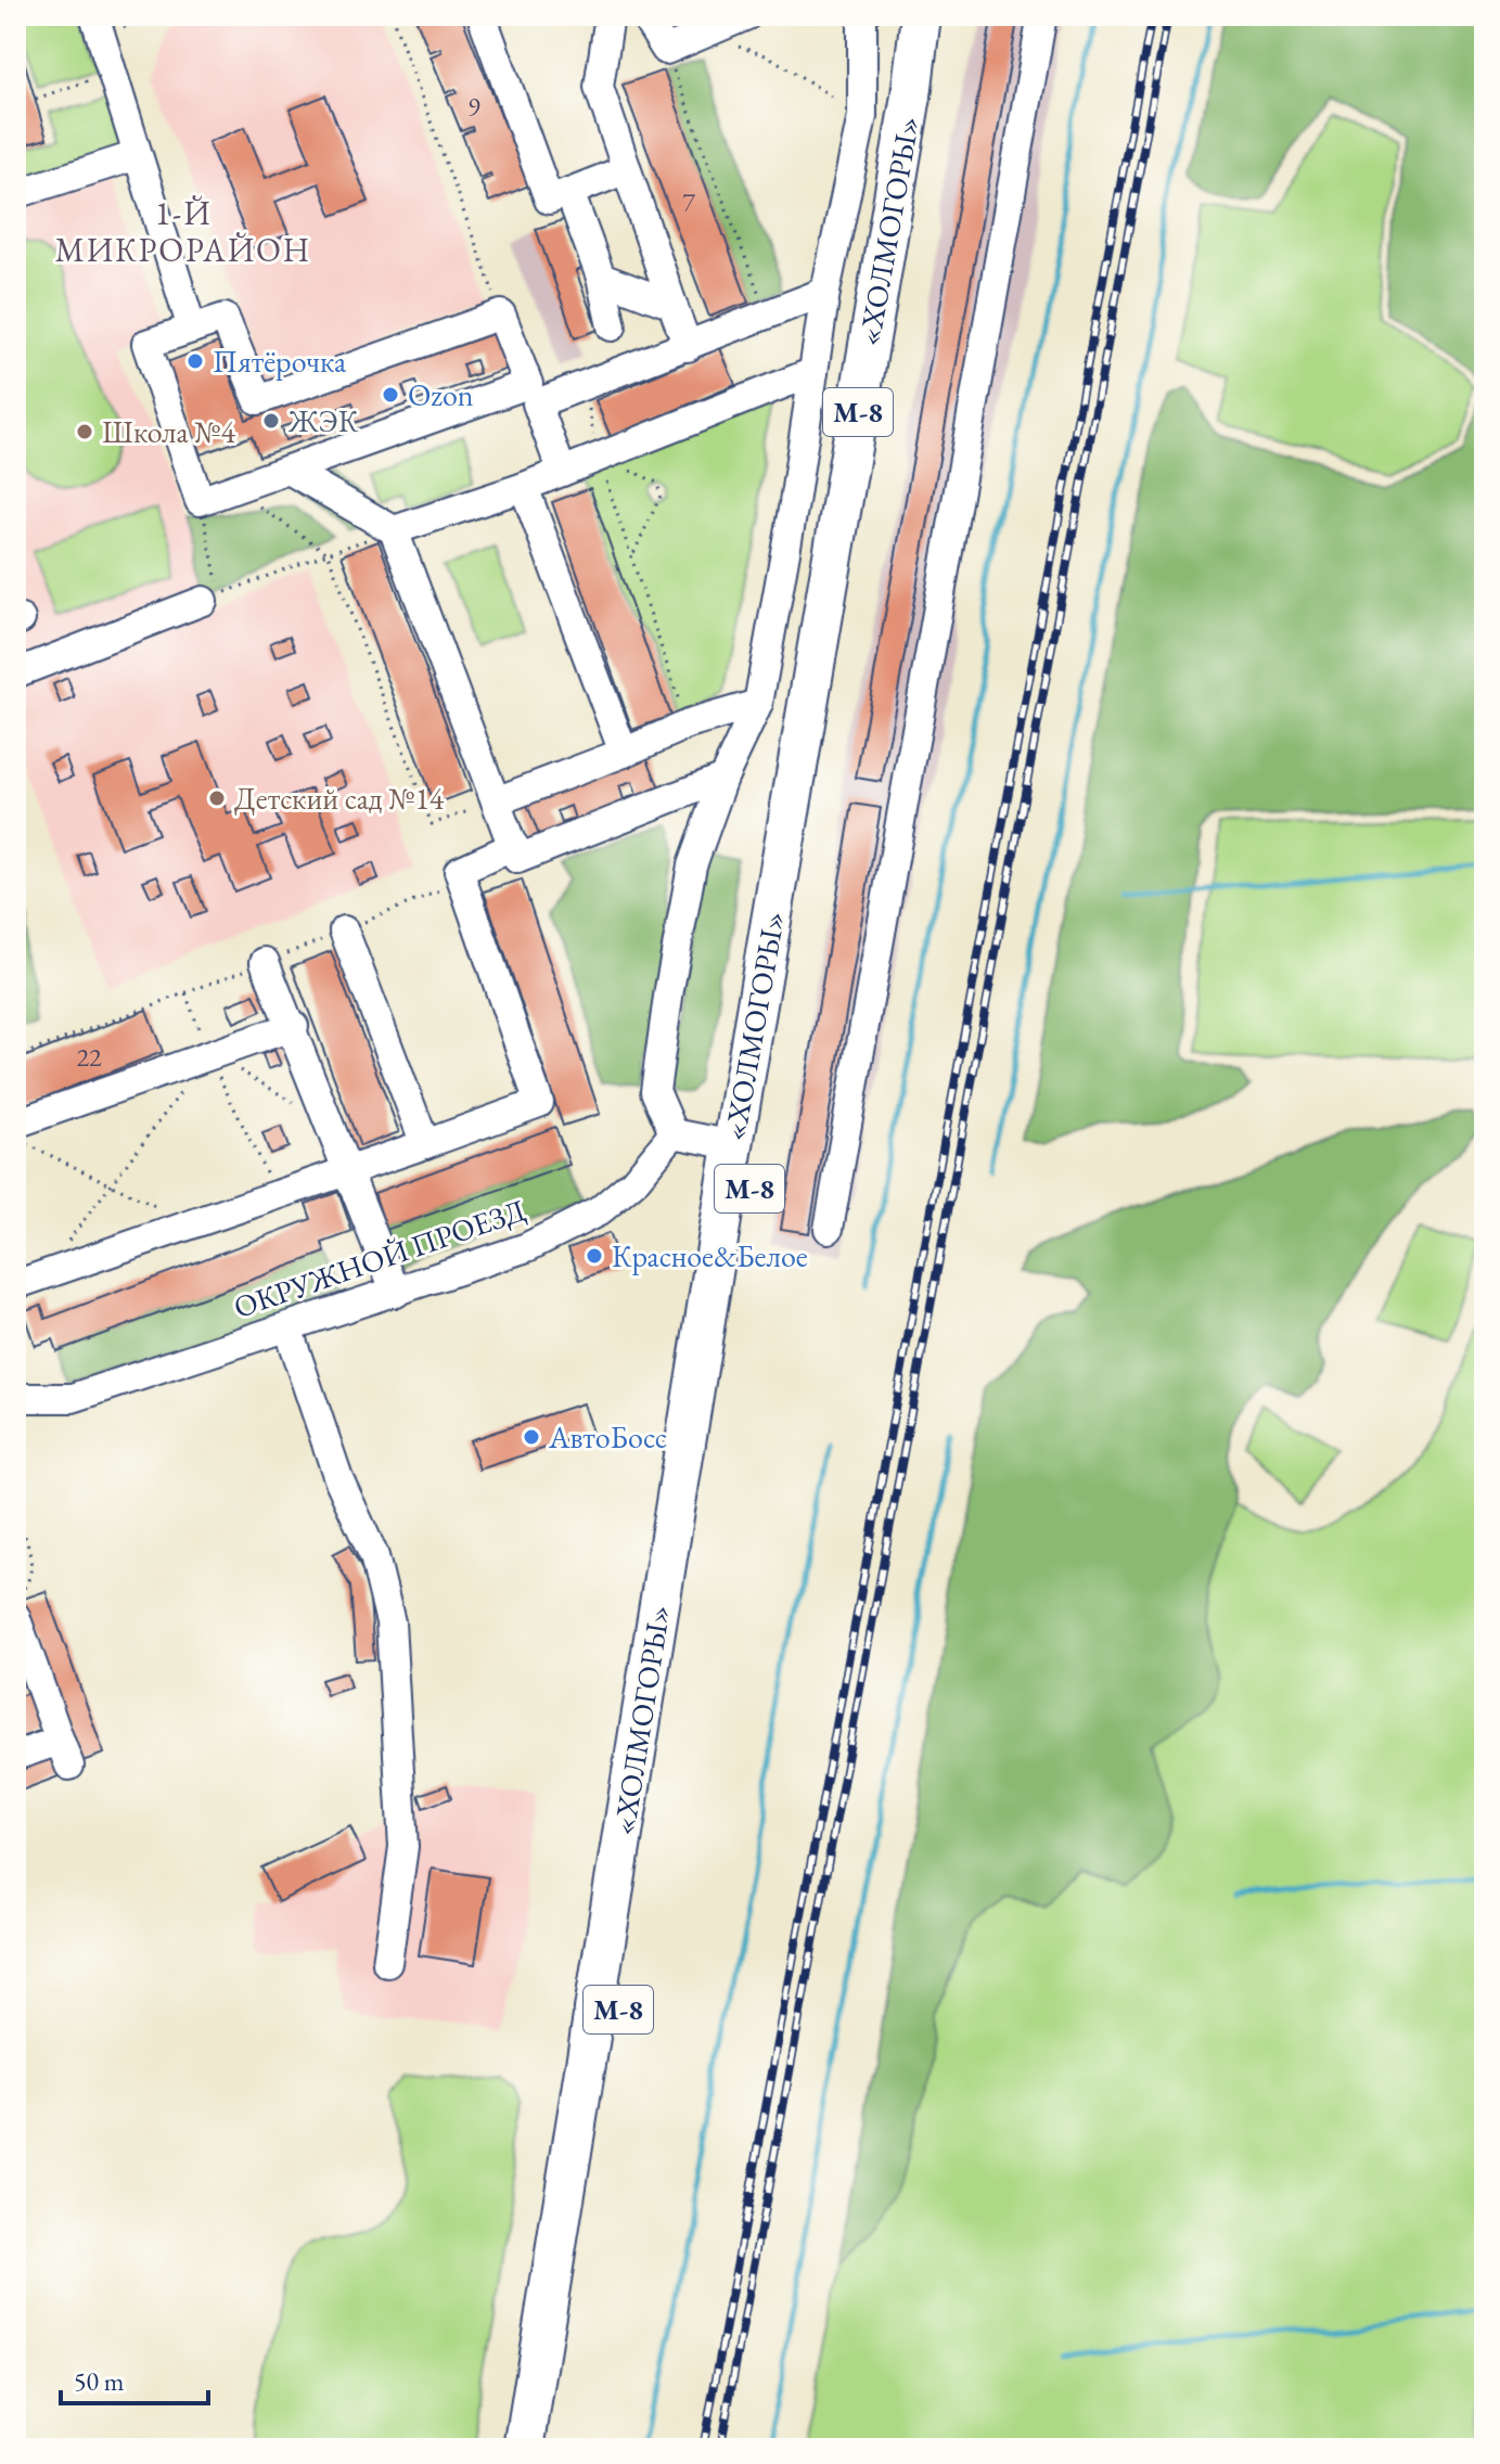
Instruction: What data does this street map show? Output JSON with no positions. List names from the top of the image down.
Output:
{
  "streets": {
    "highway": ["«ХОЛМОГОРЫ»", "М-8"],
    "street": ["ОКРУЖНОЙ ПРОЕЗД"]
  },
  "districts": ["1-Й МИКРОРАЙОН"],
  "places": [
    "Пятёрочка",
    "Ozon",
    "ЖЭК",
    "Школа №4",
    "Детский сад №14",
    "Красное&Белое",
    "АвтоБосс"
  ],
  "house_numbers": ["9", "7", "22"],
  "scale_bar": "50 m"
}
